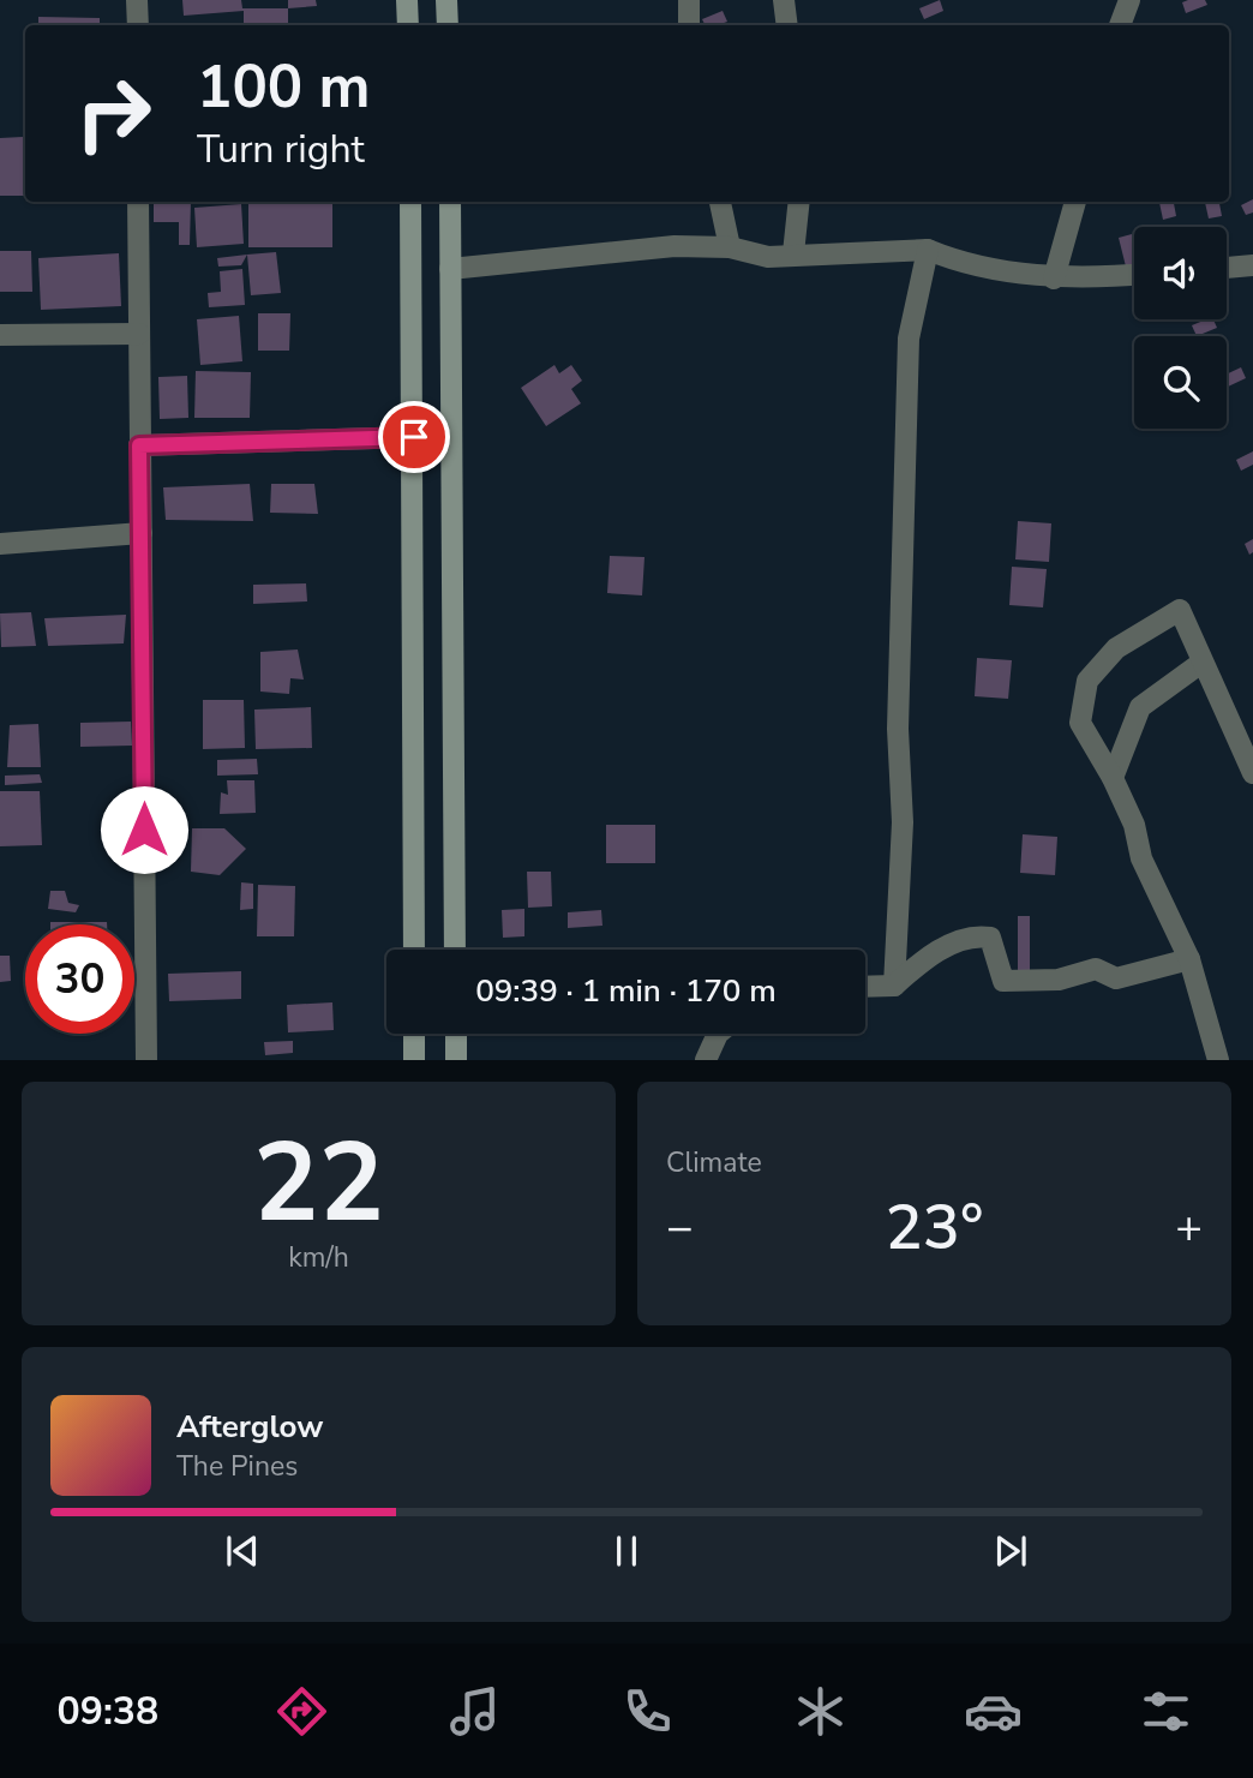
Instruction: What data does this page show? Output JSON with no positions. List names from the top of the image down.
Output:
{
  "page": {
    "turn": ["100 m", "Turn right"],
    "limit": "30",
    "trip": "09:39 · 1 min · 170 m",
    "tile": [
      ["22", "km/h"],
      "Climate"
    ],
    "heat": ["−", "23°", "+"],
    "song": ["Afterglow", "The Pines"],
    "tabs": "09:38"
  }
}
